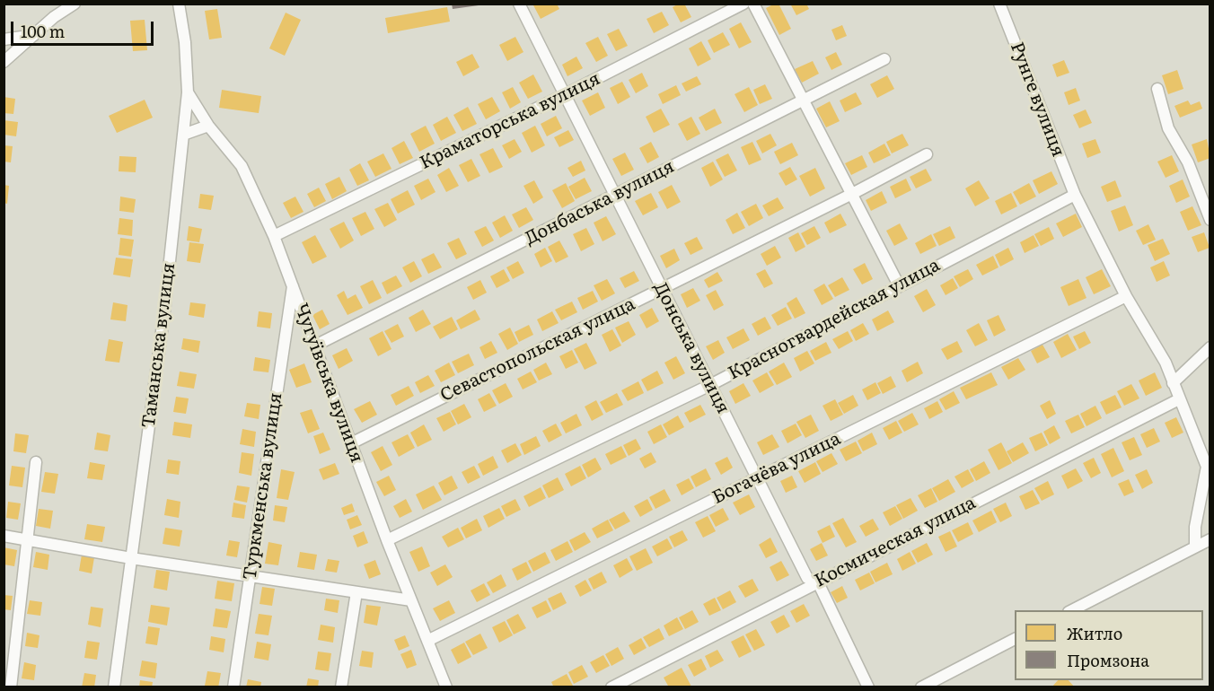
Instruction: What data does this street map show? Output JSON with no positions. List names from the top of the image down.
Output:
{
  "streets": {
    "street": [
      "Рунге вулиця",
      "Краматорська вулиця",
      "Донбаська вулиця",
      "Красногвардейская улица",
      "Таманська вулиця",
      "Донська вулиця",
      "Севастопольская улица",
      "Чугуївська вулиця",
      "Богачёва улица",
      "Туркменська вулиця",
      "Космическая улица"
    ]
  },
  "crossings": [
    ["Рунге вулиця", "Красногвардейская улица"],
    ["Рунге вулиця", "Богачёва улица"],
    ["Рунге вулиця", "Космическая улица"],
    ["Краматорська вулиця", "Донська вулиця"],
    ["Краматорська вулиця", "Чугуївська вулиця"],
    ["Донбаська вулиця", "Донська вулиця"],
    ["Донбаська вулиця", "Чугуївська вулиця"],
    ["Красногвардейская улица", "Донська вулиця"],
    ["Красногвардейская улица", "Чугуївська вулиця"],
    ["Таманська вулиця", "Чугуївська вулиця"],
    ["Донська вулиця", "Севастопольская улица"],
    ["Донська вулиця", "Богачёва улица"],
    ["Донська вулиця", "Космическая улица"],
    ["Севастопольская улица", "Чугуївська вулиця"],
    ["Чугуївська вулиця", "Богачёва улица"],
    ["Чугуївська вулиця", "Туркменська вулиця"]
  ],
  "legend": ["Житло", "Промзона"],
  "scale_bar": "100 m"
}
